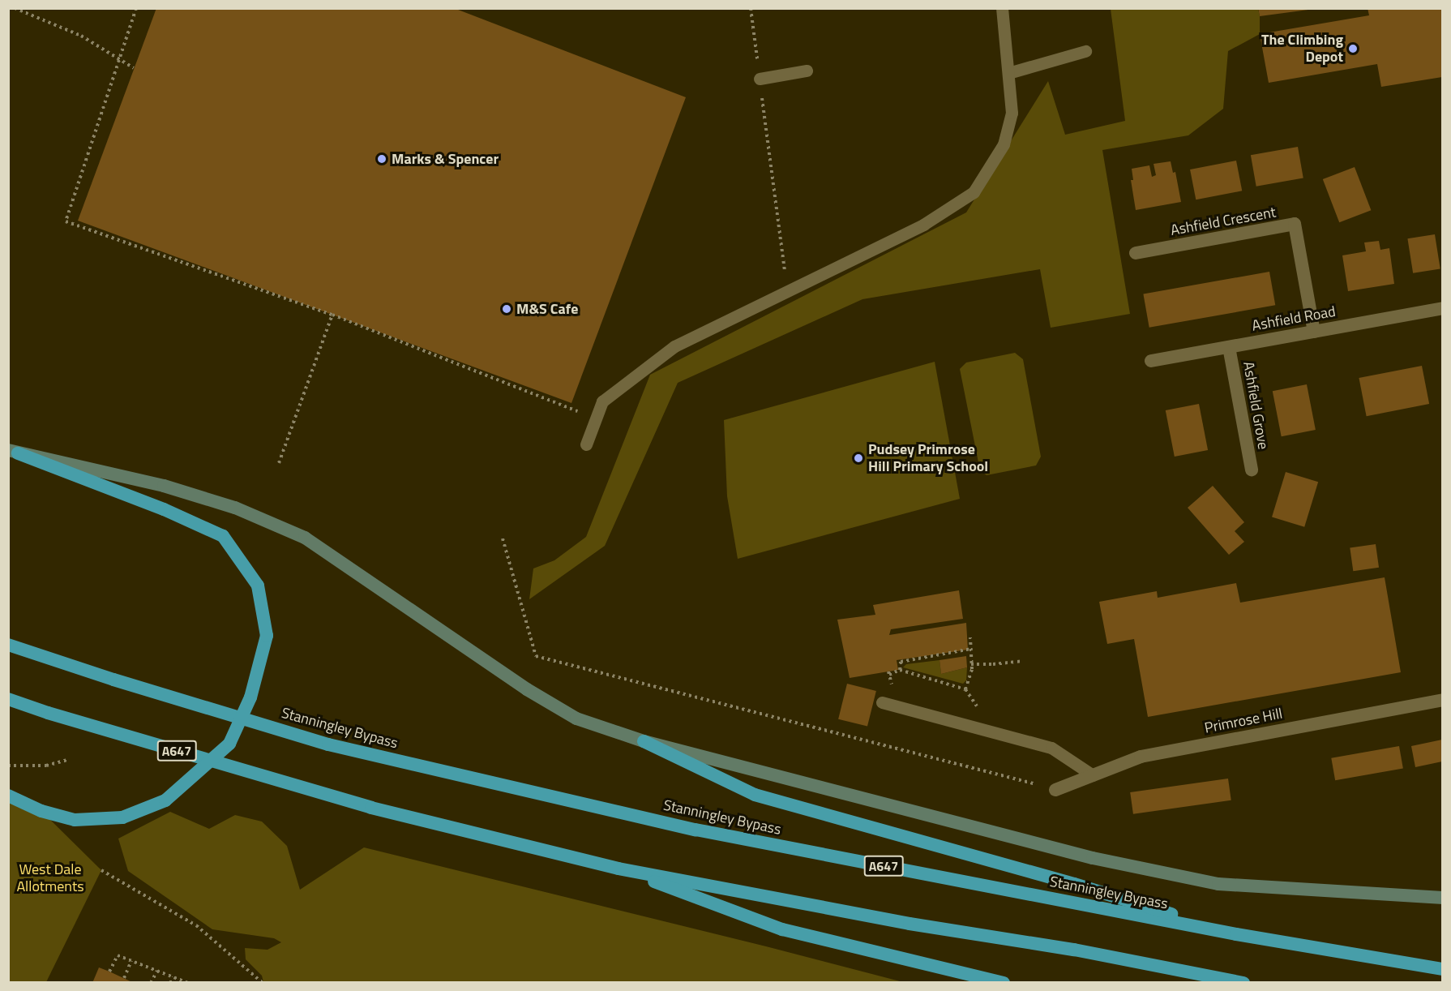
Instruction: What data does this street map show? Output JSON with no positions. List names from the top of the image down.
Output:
{
  "streets": {
    "highway": ["Stanningley Bypass", "A647"],
    "street": [
      "Ashfield Crescent",
      "Ashfield Road",
      "Ashfield Grove",
      "Primrose Hill"
    ]
  },
  "crossings": [
    ["Ashfield Crescent", "Ashfield Road"],
    ["Ashfield Road", "Ashfield Grove"],
    ["Stanningley Bypass", "A647"]
  ],
  "parks": ["West Dale Allotments"],
  "places": [
    "The Climbing Depot",
    "Marks & Spencer",
    "M&S Cafe",
    "Pudsey Primrose Hill Primary School"
  ]
}
